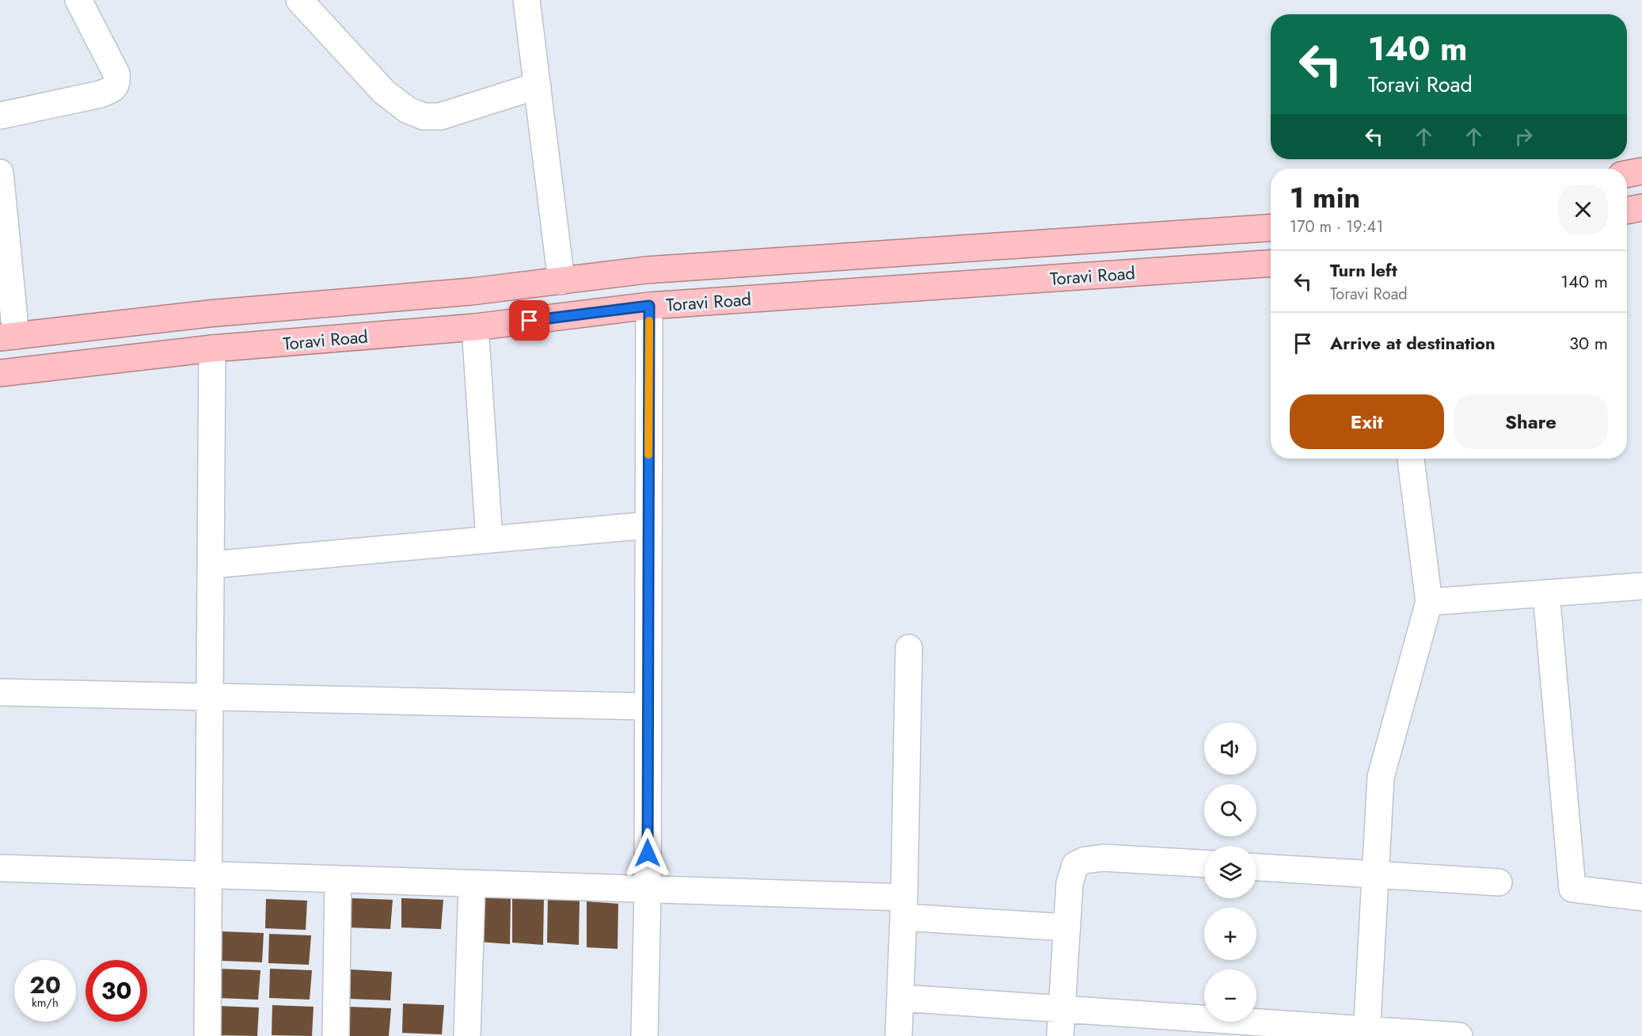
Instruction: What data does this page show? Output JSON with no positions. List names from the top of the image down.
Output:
{
  "streets": {
    "highway": ["Toravi Road"]
  },
  "page": {
    "turn": ["140 m", "Toravi Road"],
    "heading": ["1 min", "170 m · 19:41"],
    "list": [
      {
        "name": "Turn left",
        "note": "Toravi Road",
        "value": "140 m"
      },
      {
        "name": "Arrive at destination",
        "value": "30 m"
      }
    ],
    "buttons": ["Exit", "Share"],
    "map_buttons": ["+", "−"],
    "speed": "20 km/h",
    "limit": "30"
  }
}
